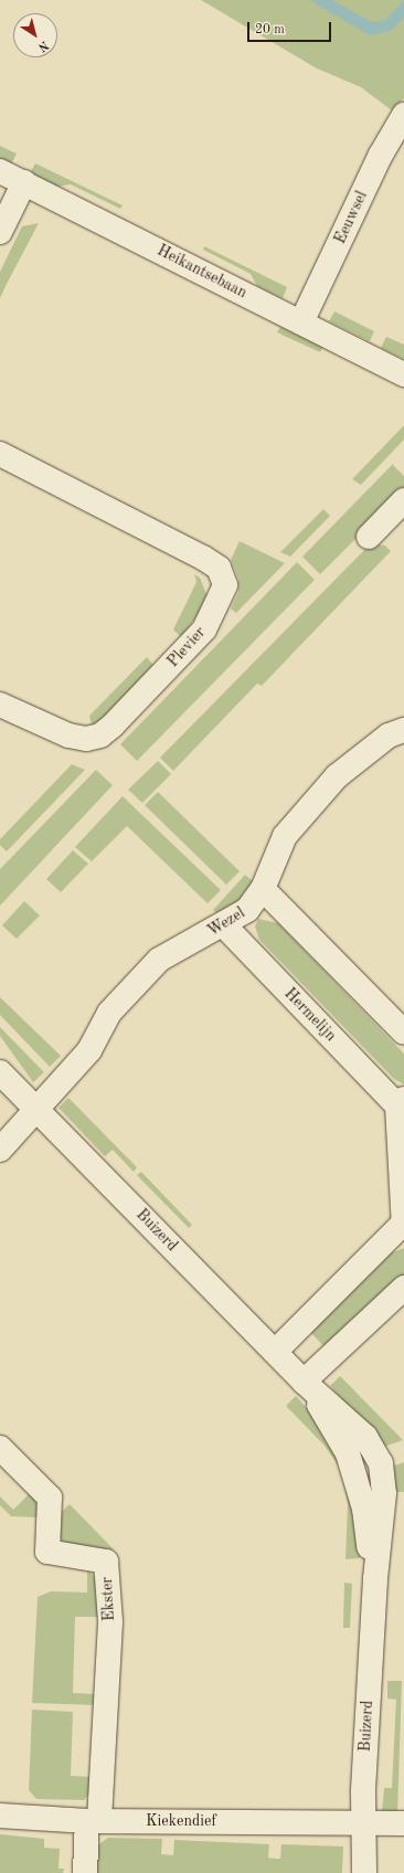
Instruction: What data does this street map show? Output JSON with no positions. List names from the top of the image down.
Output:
{
  "streets": {
    "street": [
      "Eeuwsel",
      "Heikantsebaan",
      "Plevier",
      "Wezel",
      "Hermelijn",
      "Buizerd",
      "Ekster",
      "Kiekendief"
    ]
  },
  "crossings": [
    ["Eeuwsel", "Heikantsebaan"],
    ["Wezel", "Hermelijn"],
    ["Wezel", "Buizerd"],
    ["Hermelijn", "Buizerd"],
    ["Buizerd", "Kiekendief"],
    ["Ekster", "Kiekendief"]
  ],
  "scale_bar": "20 m",
  "north": "bottom right"
}
